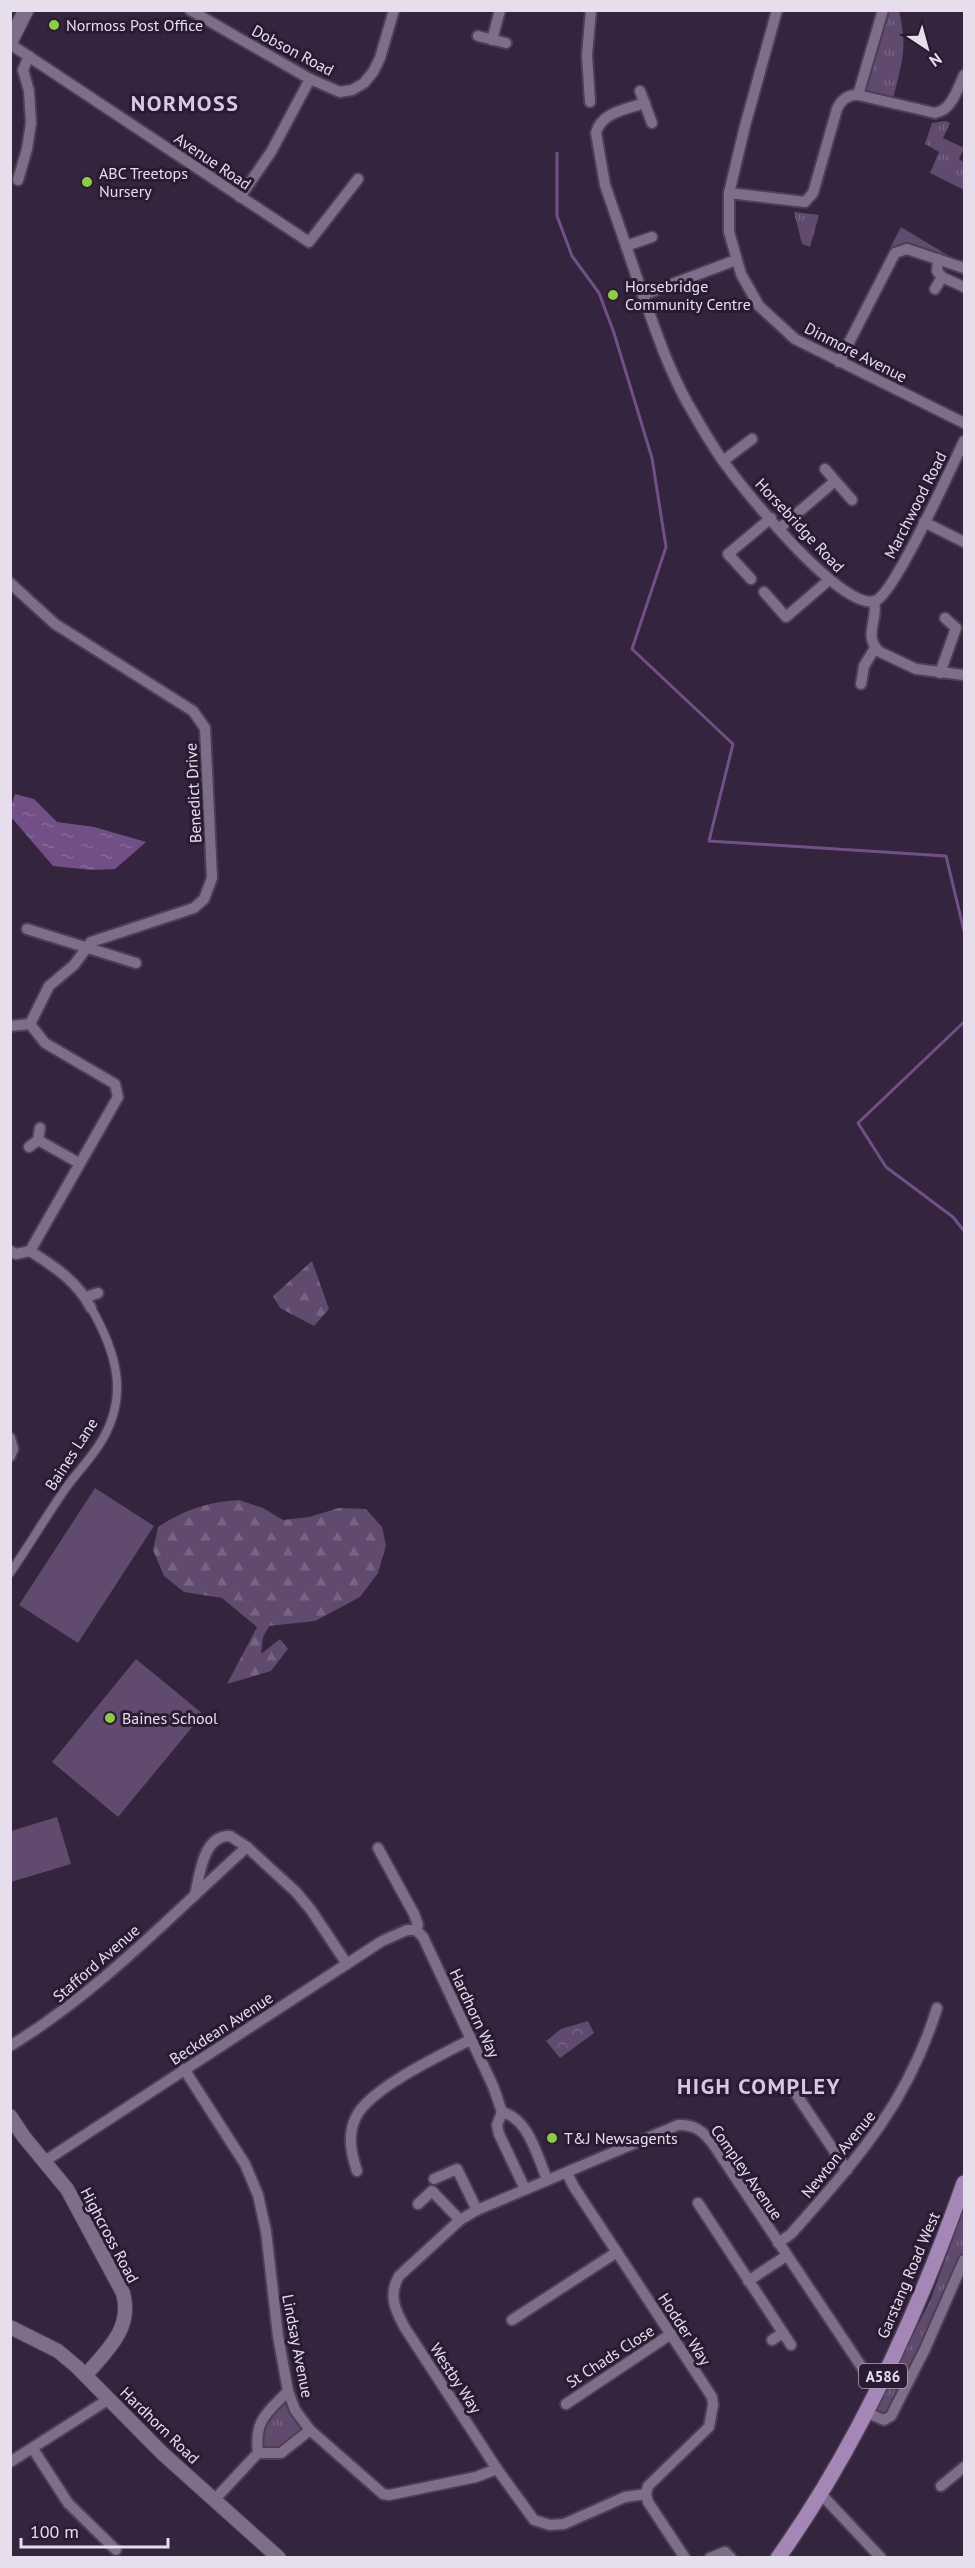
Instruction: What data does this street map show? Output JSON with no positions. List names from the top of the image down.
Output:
{
  "streets": {
    "main road": ["Garstang Road West", "A586"],
    "street": [
      "Dobson Road",
      "Avenue Road",
      "Dinmore Avenue",
      "Marchwood Road",
      "Horsebridge Road",
      "Benedict Drive",
      "Baines Lane",
      "Stafford Avenue",
      "Hardhorn Way",
      "Beckdean Avenue",
      "Newton Avenue",
      "Compley Avenue",
      "Highcross Road",
      "Hodder Way",
      "Lindsay Avenue",
      "St Chads Close",
      "Westby Way",
      "Hardhorn Road"
    ]
  },
  "crossings": [
    ["Marchwood Road", "Horsebridge Road"],
    ["Hardhorn Way", "Beckdean Avenue"],
    ["Hardhorn Way", "Compley Avenue"],
    ["Hardhorn Way", "Westby Way"],
    ["Beckdean Avenue", "Highcross Road"],
    ["Beckdean Avenue", "Lindsay Avenue"],
    ["Newton Avenue", "Compley Avenue"],
    ["Compley Avenue", "Garstang Road West"],
    ["Compley Avenue", "Hodder Way"],
    ["Compley Avenue", "Westby Way"],
    ["Highcross Road", "Hardhorn Road"],
    ["Hodder Way", "St Chads Close"],
    ["Hodder Way", "Westby Way"],
    ["Lindsay Avenue", "Westby Way"]
  ],
  "districts": ["NORMOSS", "HIGH COMPLEY"],
  "places": [
    "Normoss Post Office",
    "ABC Treetops Nursery",
    "Horsebridge Community Centre",
    "Baines School",
    "T&J Newsagents"
  ],
  "scale_bar": "100 m",
  "north": "bottom right"
}
